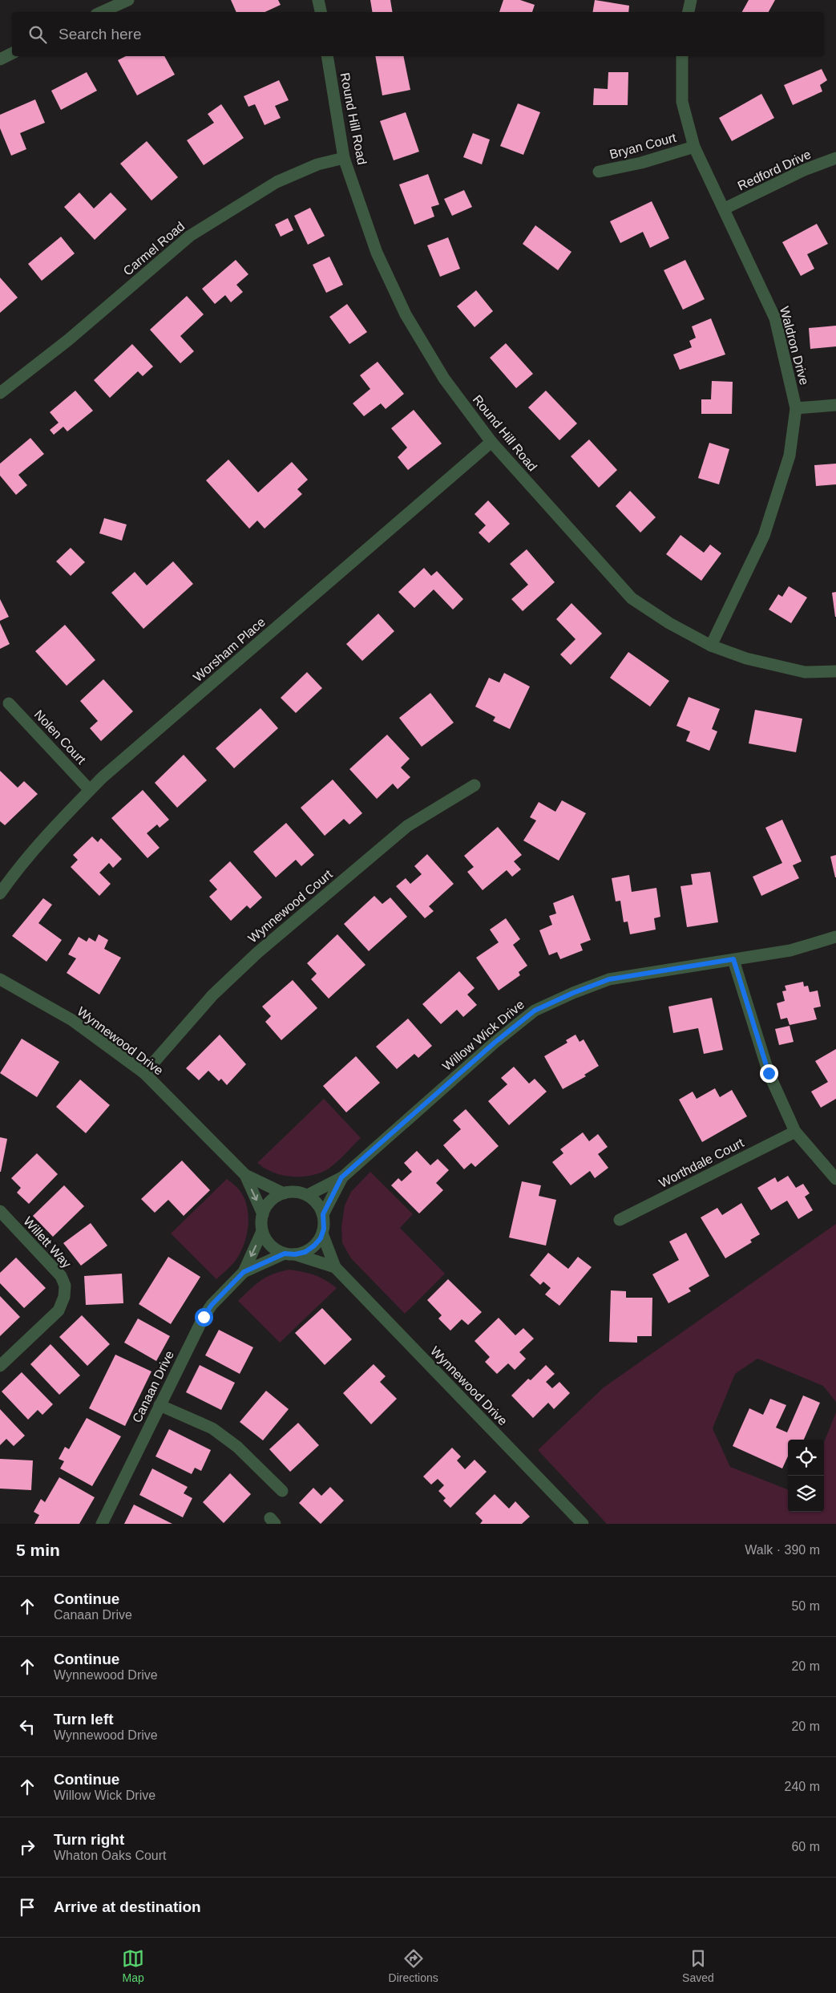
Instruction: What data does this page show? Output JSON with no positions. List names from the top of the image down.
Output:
{
  "streets": {
    "street": [
      "Round Hill Road",
      "Bryan Court",
      "Redford Drive",
      "Carmel Road",
      "Waldron Drive",
      "Worsham Place",
      "Nolen Court",
      "Wynnewood Court",
      "Willow Wick Drive",
      "Wynnewood Drive",
      "Worthdale Court",
      "Willett Way",
      "Canaan Drive"
    ]
  },
  "crossings": [
    ["Round Hill Road", "Carmel Road"],
    ["Round Hill Road", "Waldron Drive"],
    ["Round Hill Road", "Worsham Place"],
    ["Bryan Court", "Waldron Drive"],
    ["Redford Drive", "Waldron Drive"],
    ["Worsham Place", "Nolen Court"],
    ["Wynnewood Court", "Wynnewood Drive"],
    ["Willow Wick Drive", "Wynnewood Drive"],
    ["Willow Wick Drive", "Canaan Drive"],
    ["Wynnewood Drive", "Canaan Drive"]
  ],
  "page": {
    "search": "Search here",
    "heading": ["5 min", "Walk · 390 m"],
    "list": [
      ["Continue", "Canaan Drive", "50 m"],
      ["Continue", "Wynnewood Drive", "20 m"],
      ["Turn left", "Wynnewood Drive", "20 m"],
      ["Continue", "Willow Wick Drive", "240 m"],
      ["Turn right", "Whaton Oaks Court", "60 m"],
      "Arrive at destination"
    ],
    "nav": ["Map", "Directions", "Saved"]
  }
}
